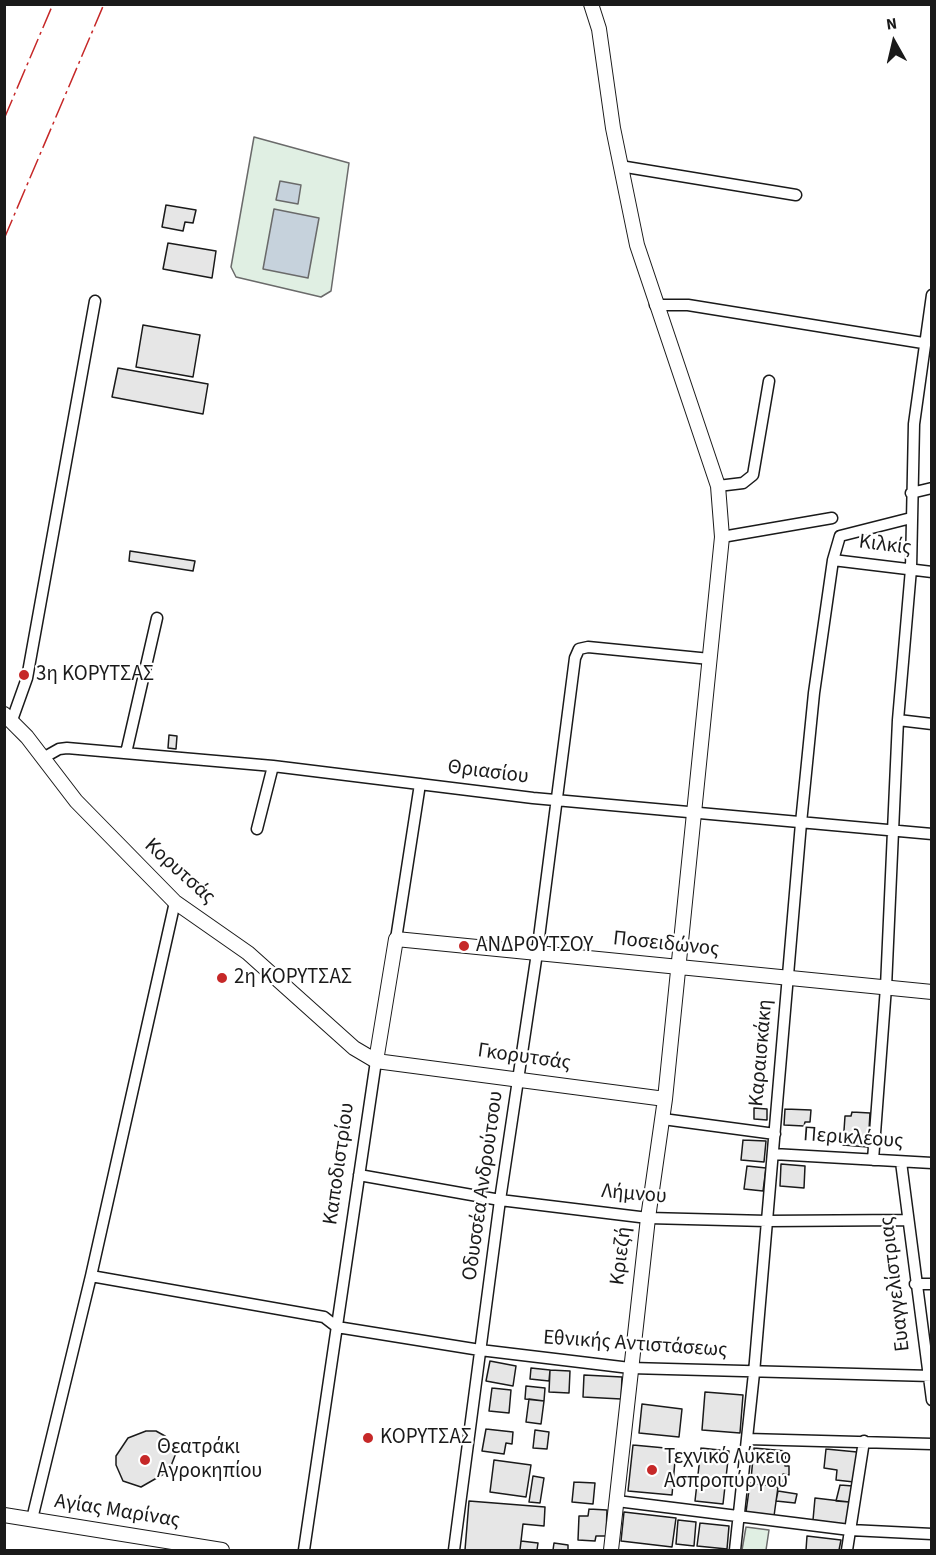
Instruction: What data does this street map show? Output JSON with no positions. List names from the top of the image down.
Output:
{
  "streets": {
    "street": [
      "Κιλκίς",
      "Θριασίου",
      "Κορυτσάς",
      "Ποσειδώνος",
      "Καραισκάκη",
      "Γκορυτσάς",
      "Περικλέους",
      "Καποδιστρίου",
      "Οδυσσέα Ανδρούτσου",
      "Λήμνου",
      "Κριεζή",
      "Ευαγγελίστριας",
      "Εθνικής Αντιστάσεως",
      "Αγίας Μαρίνας"
    ]
  },
  "crossings": [
    ["Κιλκίς", "Καραισκάκη"],
    ["Θριασίου", "Κορυτσάς"],
    ["Θριασίου", "Καραισκάκη"],
    ["Θριασίου", "Καποδιστρίου"],
    ["Θριασίου", "Οδυσσέα Ανδρούτσου"],
    ["Θριασίου", "Κριεζή"],
    ["Κορυτσάς", "Γκορυτσάς"],
    ["Κορυτσάς", "Καποδιστρίου"],
    ["Ποσειδώνος", "Καραισκάκη"],
    ["Ποσειδώνος", "Καποδιστρίου"],
    ["Ποσειδώνος", "Οδυσσέα Ανδρούτσου"],
    ["Ποσειδώνος", "Κριεζή"],
    ["Καραισκάκη", "Περικλέους"],
    ["Καραισκάκη", "Λήμνου"],
    ["Καραισκάκη", "Εθνικής Αντιστάσεως"],
    ["Γκορυτσάς", "Καποδιστρίου"],
    ["Γκορυτσάς", "Οδυσσέα Ανδρούτσου"],
    ["Γκορυτσάς", "Κριεζή"],
    ["Περικλέους", "Ευαγγελίστριας"],
    ["Καποδιστρίου", "Λήμνου"],
    ["Καποδιστρίου", "Εθνικής Αντιστάσεως"],
    ["Οδυσσέα Ανδρούτσου", "Λήμνου"],
    ["Οδυσσέα Ανδρούτσου", "Κριεζή"],
    ["Οδυσσέα Ανδρούτσου", "Εθνικής Αντιστάσεως"],
    ["Λήμνου", "Κριεζή"],
    ["Λήμνου", "Ευαγγελίστριας"],
    ["Κριεζή", "Εθνικής Αντιστάσεως"],
    ["Ευαγγελίστριας", "Εθνικής Αντιστάσεως"]
  ],
  "places": [
    "3η ΚΟΡΥΤΣΑΣ",
    "ΑΝΔΡΟΥΤΣΟΥ",
    "2η ΚΟΡΥΤΣΑΣ",
    "ΚΟΡΥΤΣΑΣ",
    "Θεατράκι Αγροκηπίου",
    "Τεχνικό Λύκειο Ασπροπύργου"
  ],
  "north": "top"
}
